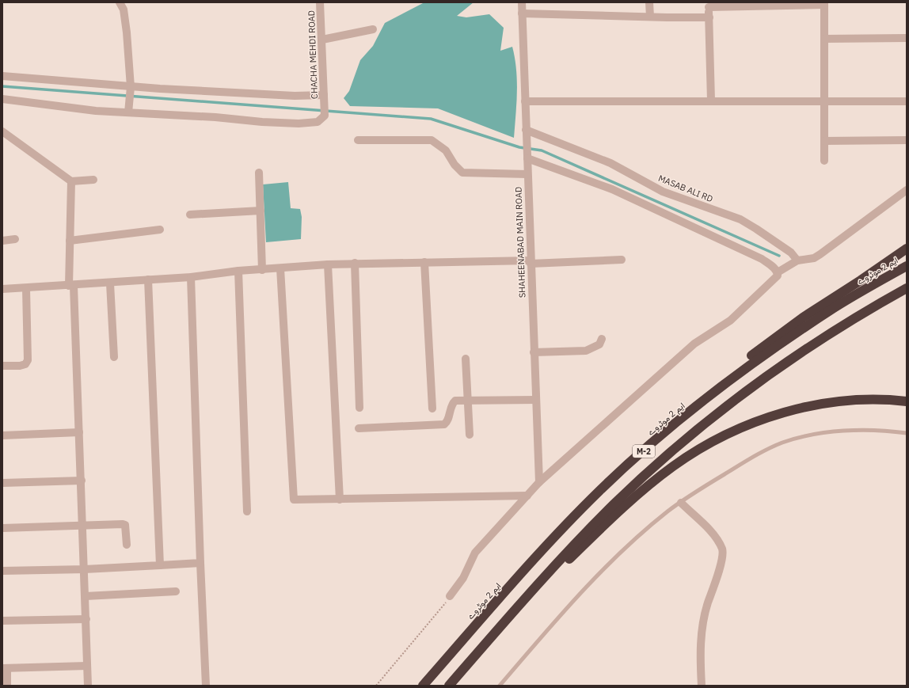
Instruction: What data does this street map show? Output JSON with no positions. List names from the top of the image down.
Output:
{
  "streets": {
    "highway": ["ایم 2 موٹروے", "M-2"],
    "street": ["CHACHA MEHDI ROAD", "MASAB ALI RD", "SHAHEENABAD MAIN ROAD"]
  },
  "crossings": [
    ["MASAB ALI RD", "SHAHEENABAD MAIN ROAD"]
  ]
}
